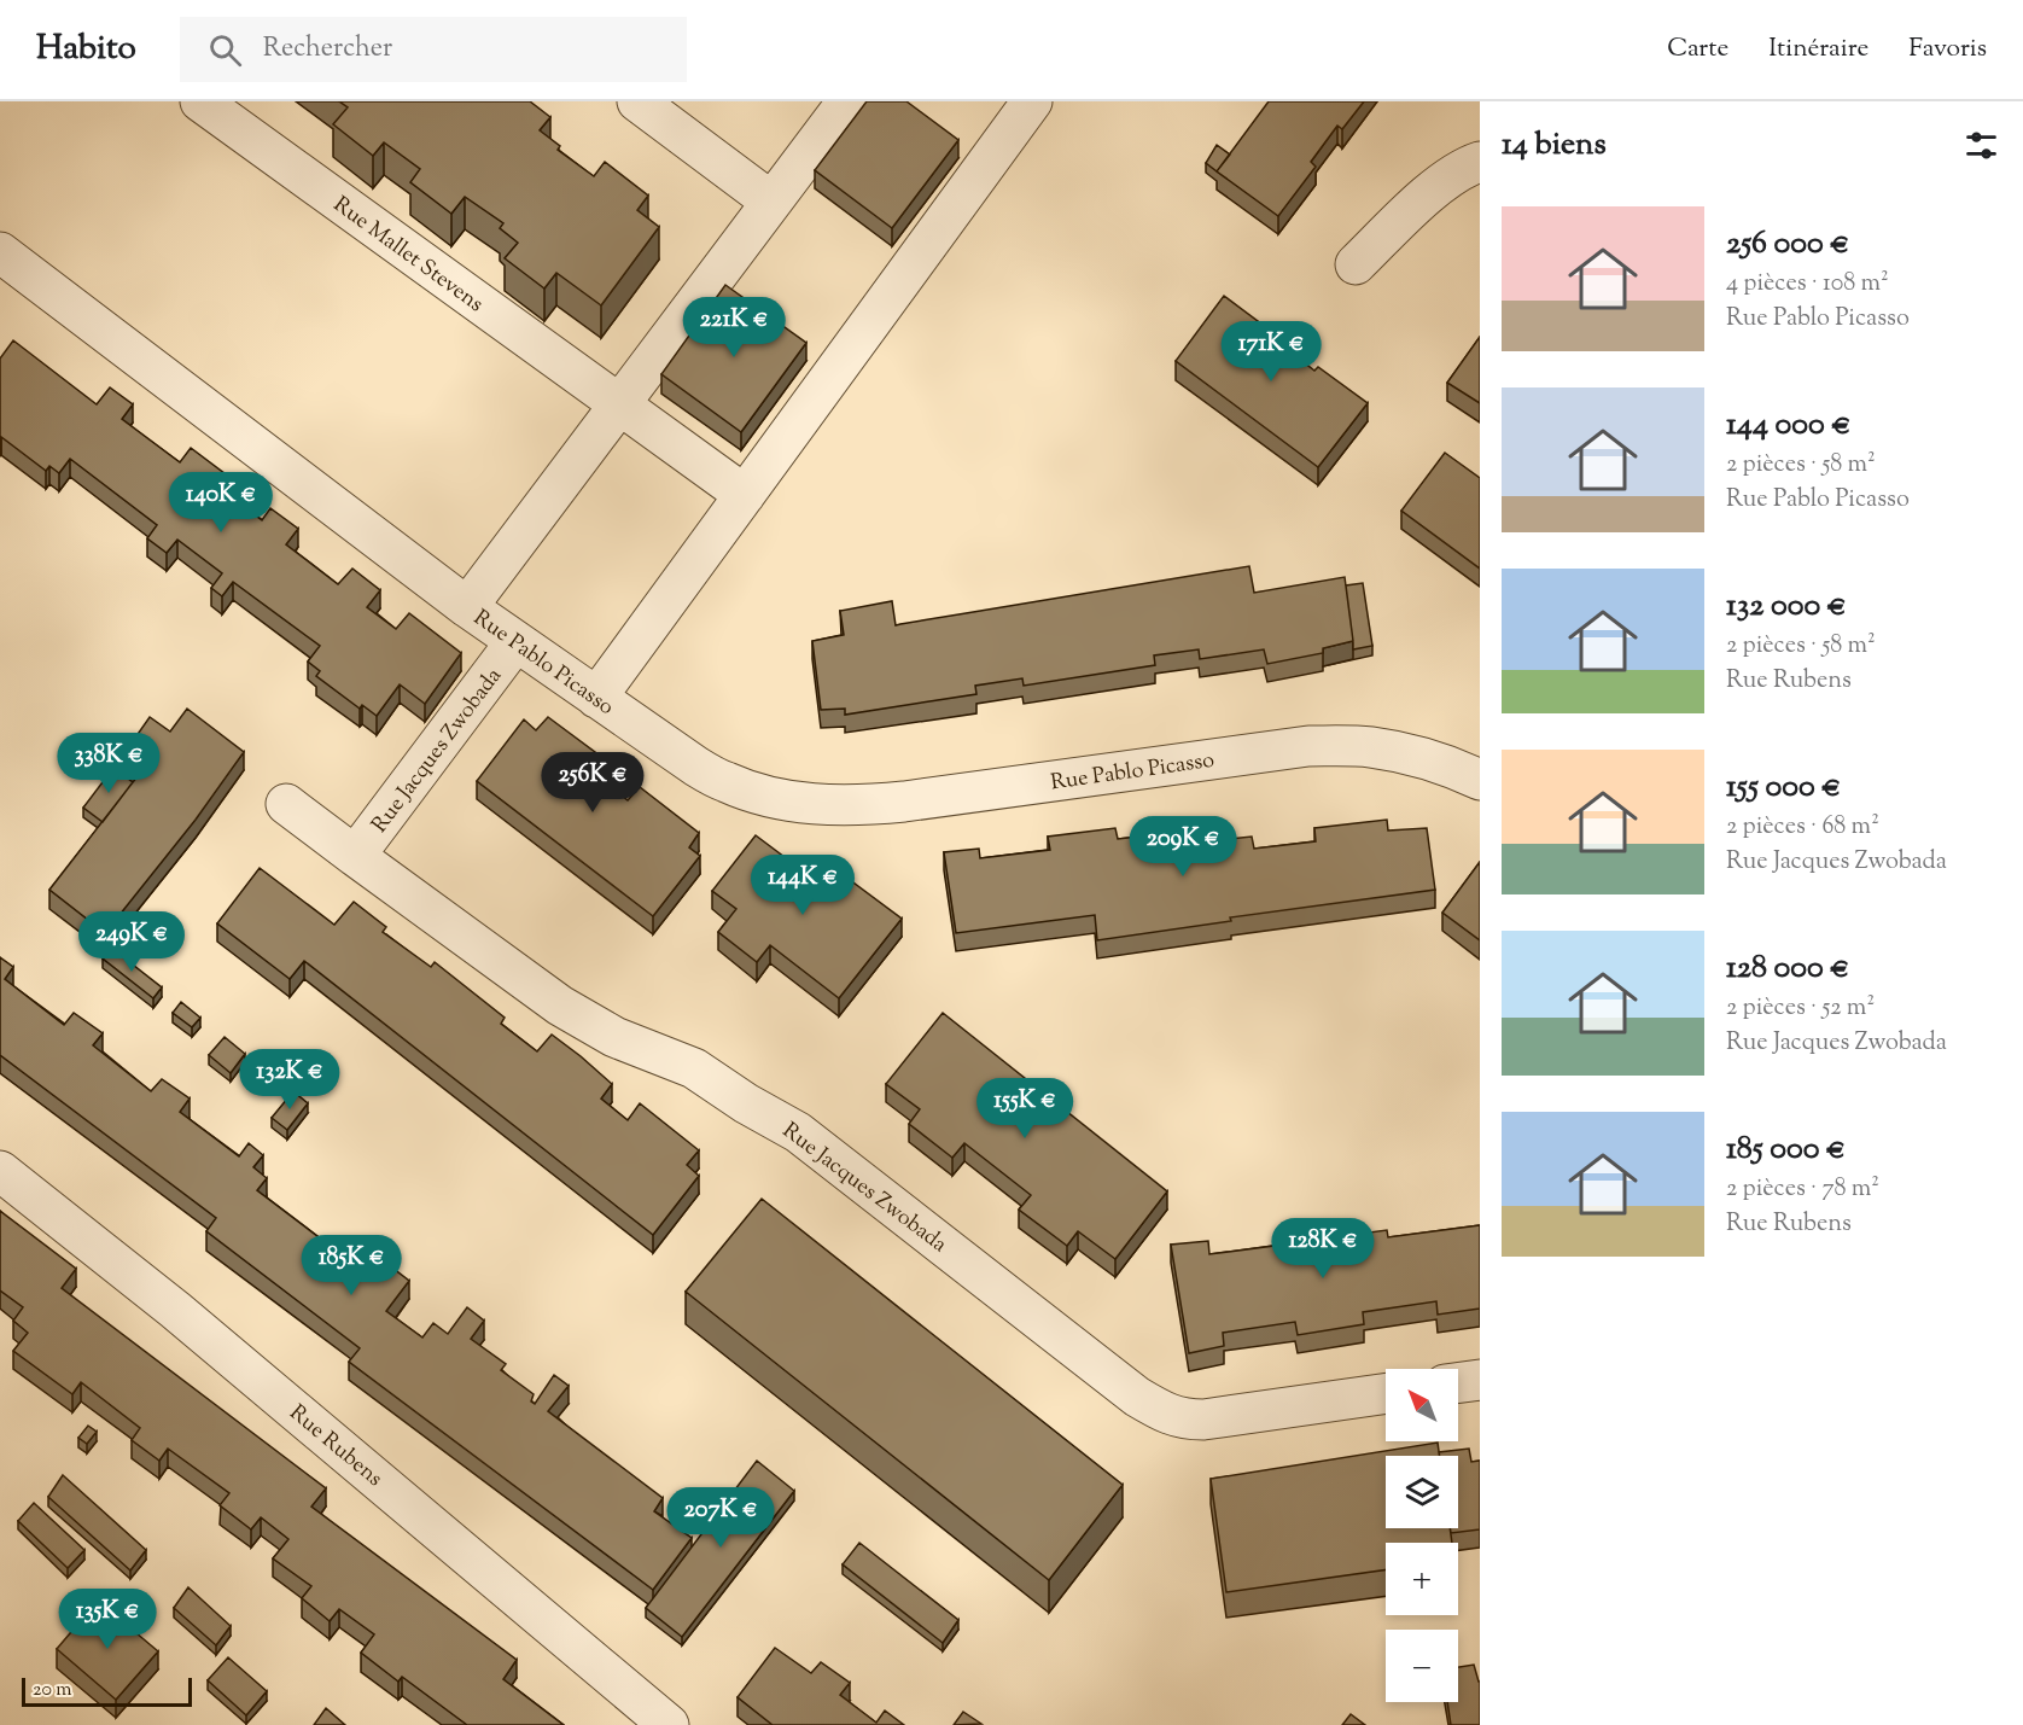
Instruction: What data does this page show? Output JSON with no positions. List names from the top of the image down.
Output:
{
  "streets": {
    "street": [
      "Rue Mallet Stevens",
      "Rue Pablo Picasso",
      "Rue Jacques Zwobada",
      "Rue Rubens"
    ]
  },
  "crossings": [
    ["Rue Pablo Picasso", "Rue Jacques Zwobada"]
  ],
  "scale_bar": "20 m",
  "north": "top left",
  "page": {
    "header": "Habito",
    "search": "Rechercher",
    "nav": ["Carte", "Itinéraire", "Favoris"],
    "heading": "14 biens",
    "list": [
      {
        "name": "256 000 €",
        "note": "4 pièces · 108 m² · Rue Pablo Picasso"
      },
      {
        "name": "144 000 €",
        "note": "2 pièces · 58 m² · Rue Pablo Picasso"
      },
      {
        "name": "132 000 €",
        "note": "2 pièces · 58 m² · Rue Rubens"
      },
      {
        "name": "155 000 €",
        "note": "2 pièces · 68 m² · Rue Jacques Zwobada"
      },
      {
        "name": "128 000 €",
        "note": "2 pièces · 52 m² · Rue Jacques Zwobada"
      },
      {
        "name": "185 000 €",
        "note": "2 pièces · 78 m² · Rue Rubens"
      }
    ],
    "price": [
      "221K €",
      "171K €",
      "140K €",
      "338K €",
      "256K €",
      "209K €",
      "144K €",
      "249K €",
      "132K €",
      "155K €",
      "128K €",
      "185K €",
      "207K €",
      "135K €"
    ],
    "map_buttons": ["+", "−"],
    "scale": "20 m"
  }
}
